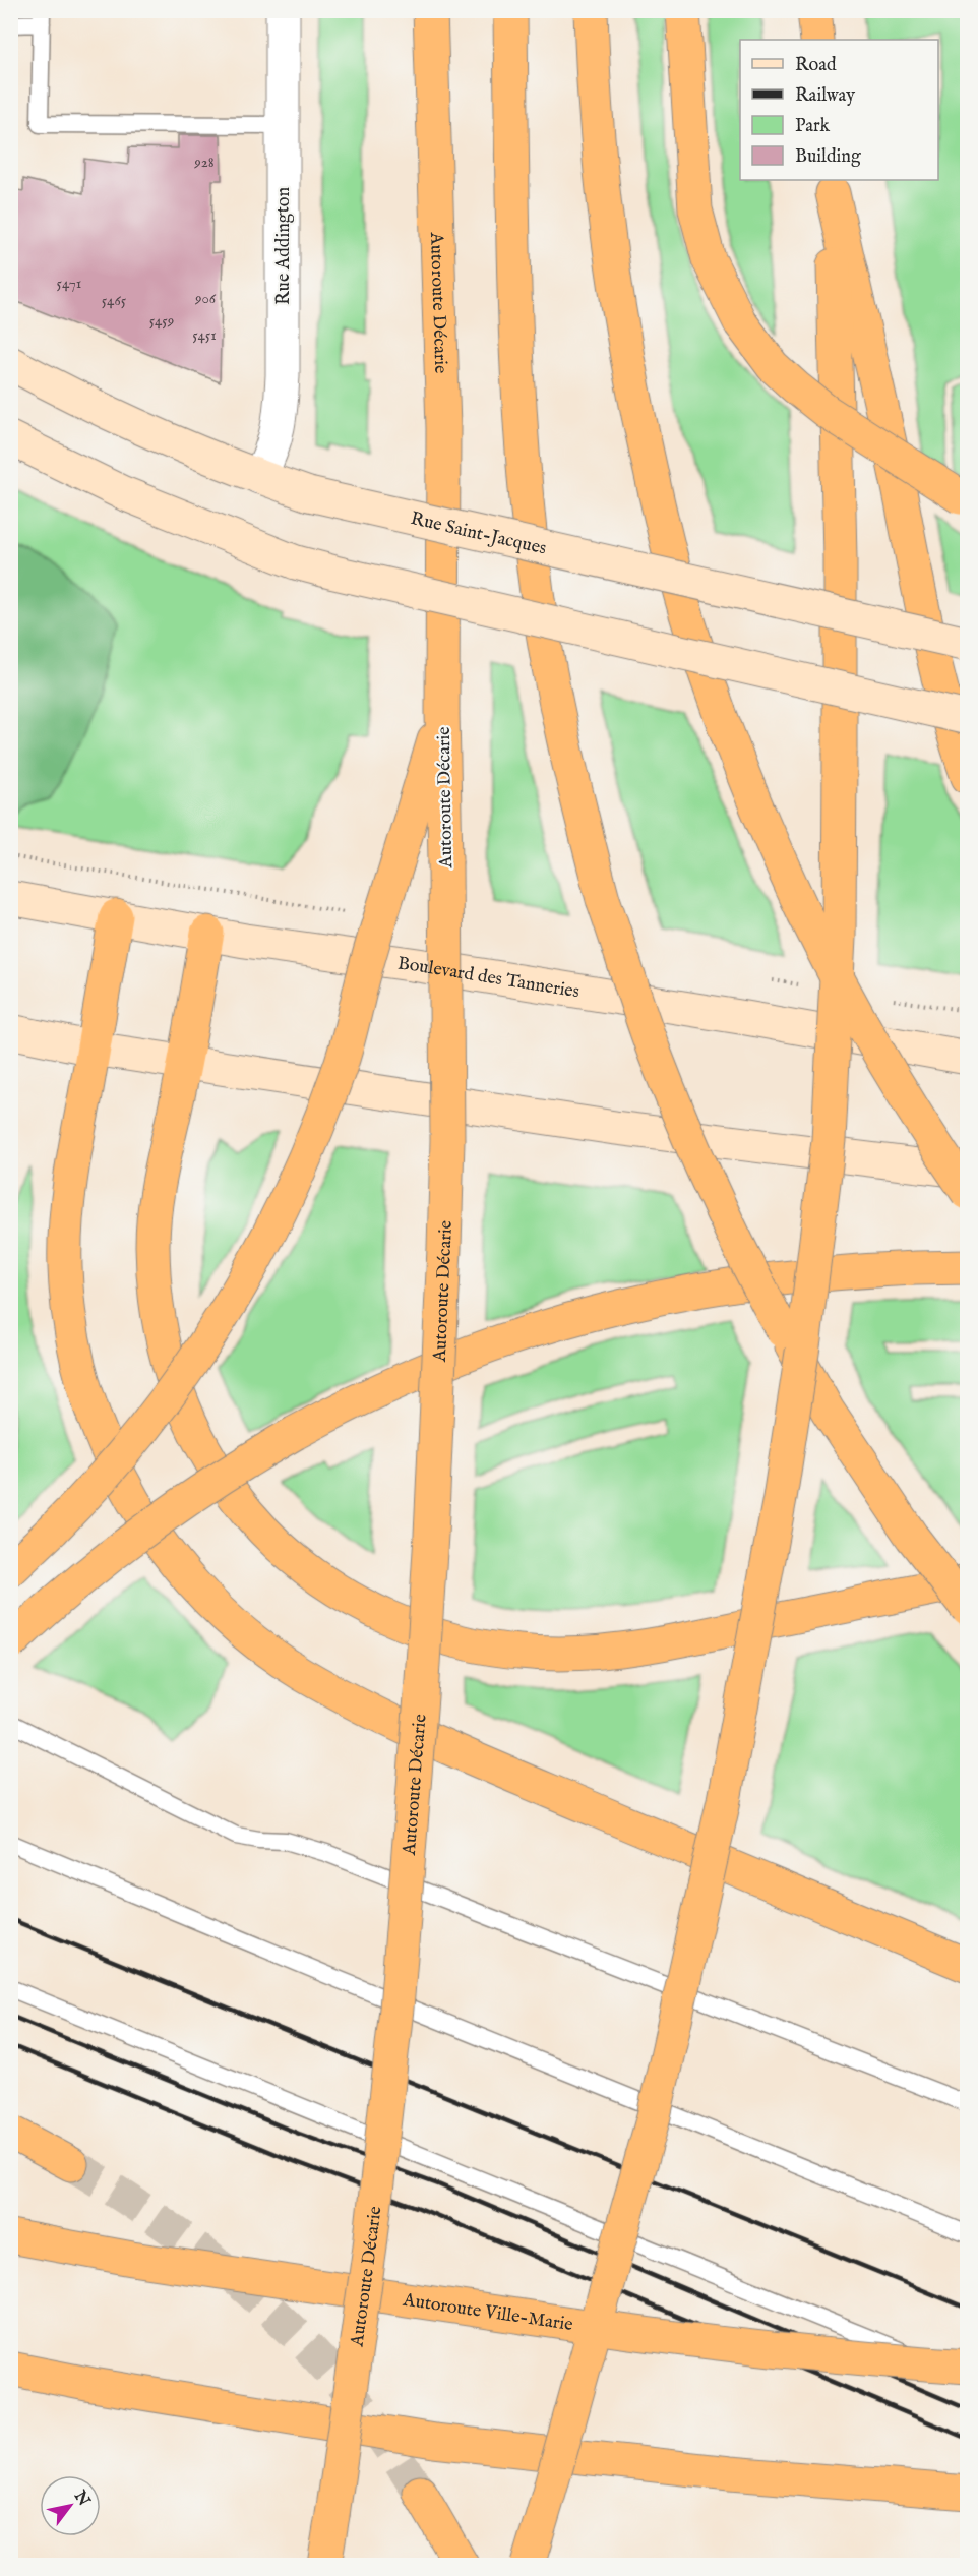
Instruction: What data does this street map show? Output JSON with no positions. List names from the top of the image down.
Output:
{
  "streets": {
    "highway": ["Autoroute Décarie", "Autoroute Ville-Marie"],
    "main road": ["Rue Saint-Jacques", "Boulevard des Tanneries"],
    "street": ["Rue Addington"]
  },
  "crossings": [
    ["Rue Addington", "Rue Saint-Jacques"]
  ],
  "house_numbers": [
    "928",
    "5471",
    "906",
    "5465",
    "5459",
    "5451"
  ],
  "legend": [
    "Road",
    "Railway",
    "Park",
    "Building"
  ],
  "north": "top right"
}
